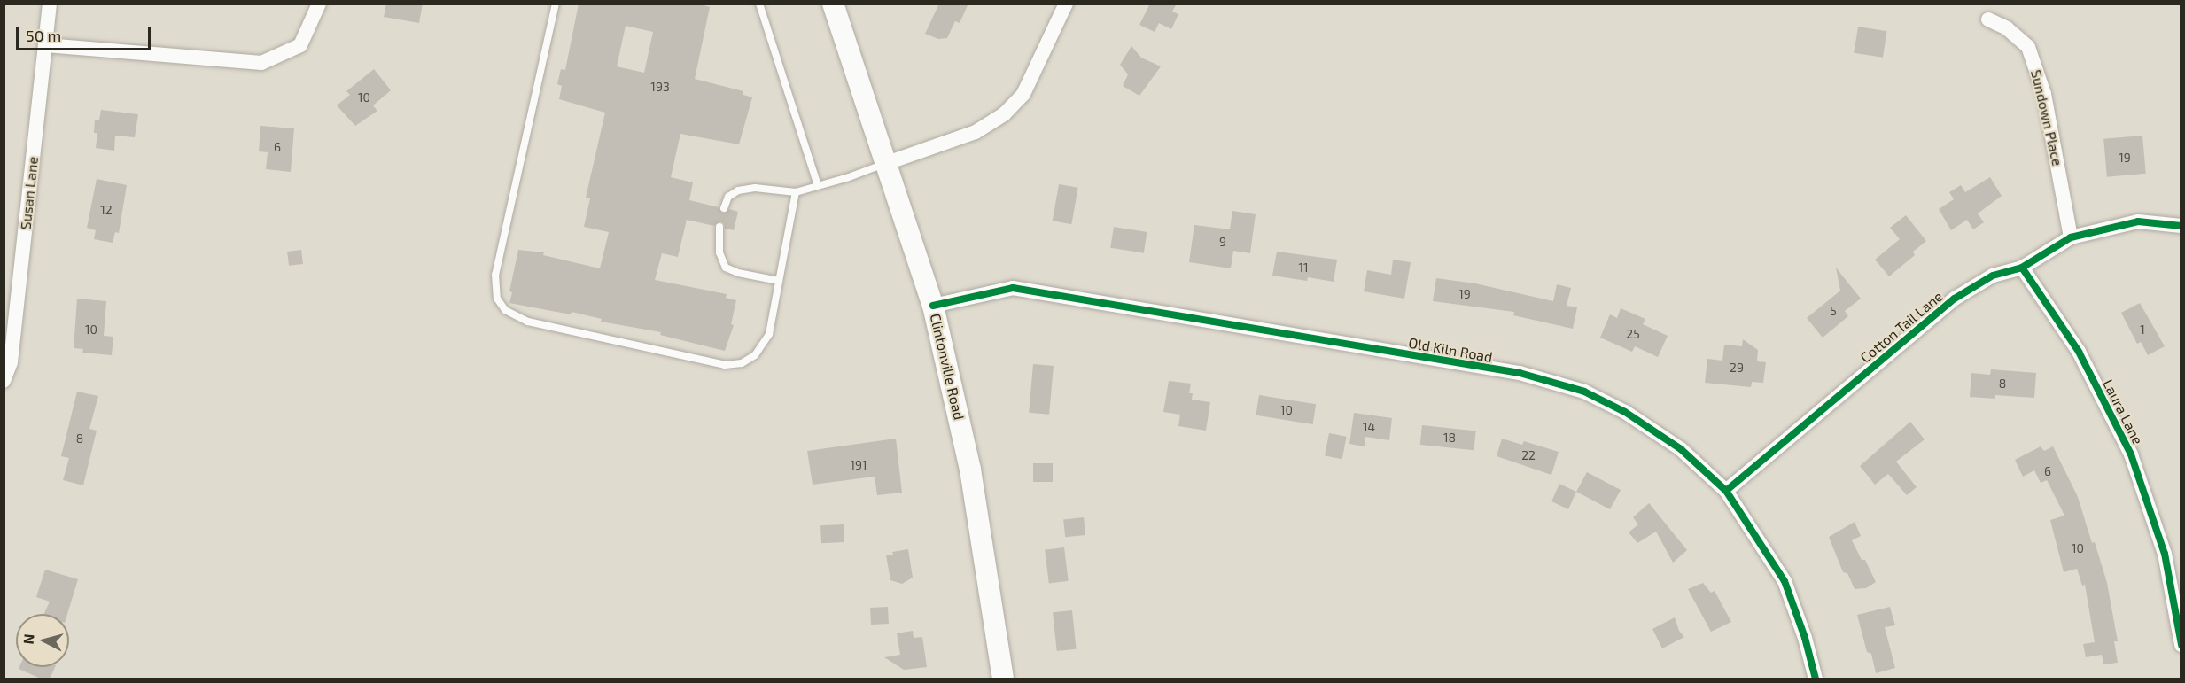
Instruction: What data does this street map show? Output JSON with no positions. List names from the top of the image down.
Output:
{
  "streets": {
    "main road": ["Clintonville Road"],
    "street": [
      "Sundown Place",
      "Susan Lane",
      "Cotton Tail Lane",
      "Old Kiln Road",
      "Laura Lane"
    ]
  },
  "crossings": [
    ["Sundown Place", "Cotton Tail Lane"],
    ["Cotton Tail Lane", "Old Kiln Road"],
    ["Cotton Tail Lane", "Laura Lane"],
    ["Old Kiln Road", "Clintonville Road"]
  ],
  "house_numbers": [
    "193",
    "10",
    "6",
    "19",
    "12",
    "9",
    "11",
    "19",
    "5",
    "10",
    "1",
    "25",
    "29",
    "8",
    "10",
    "14",
    "18",
    "8",
    "22",
    "191",
    "6",
    "10"
  ],
  "scale_bar": "50 m",
  "north": "left"
}
